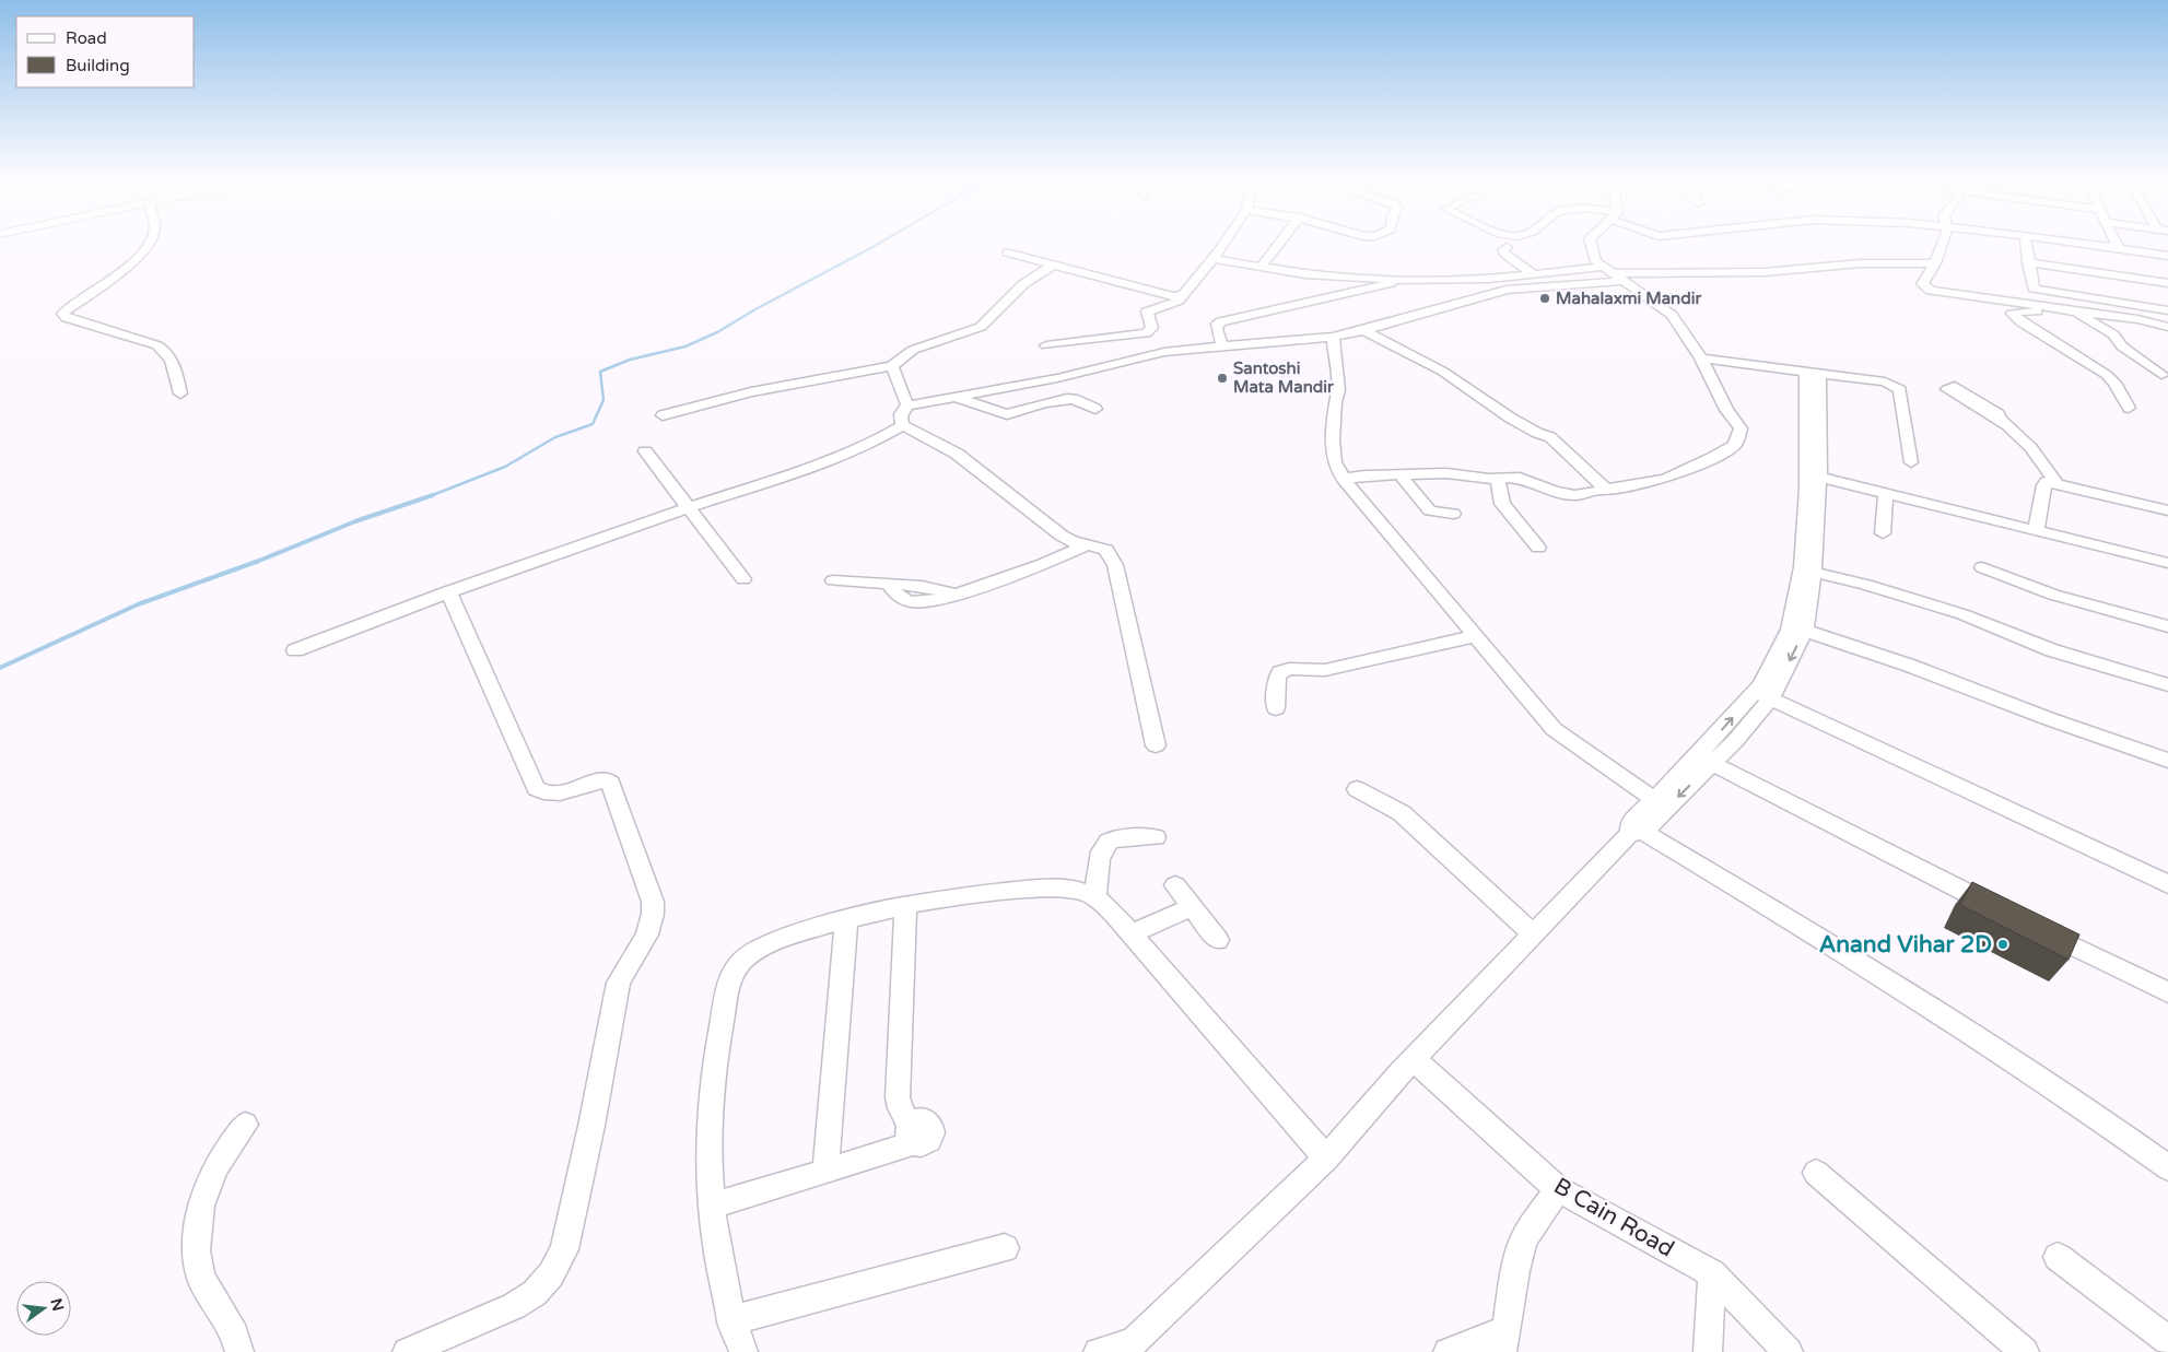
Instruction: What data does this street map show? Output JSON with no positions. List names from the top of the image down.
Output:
{
  "streets": {
    "street": ["B Cain Road"]
  },
  "places": ["Mahalaxmi Mandir", "Santoshi Mata Mandir", "Anand Vihar 2D"],
  "legend": ["Road", "Building"],
  "north": "right"
}
